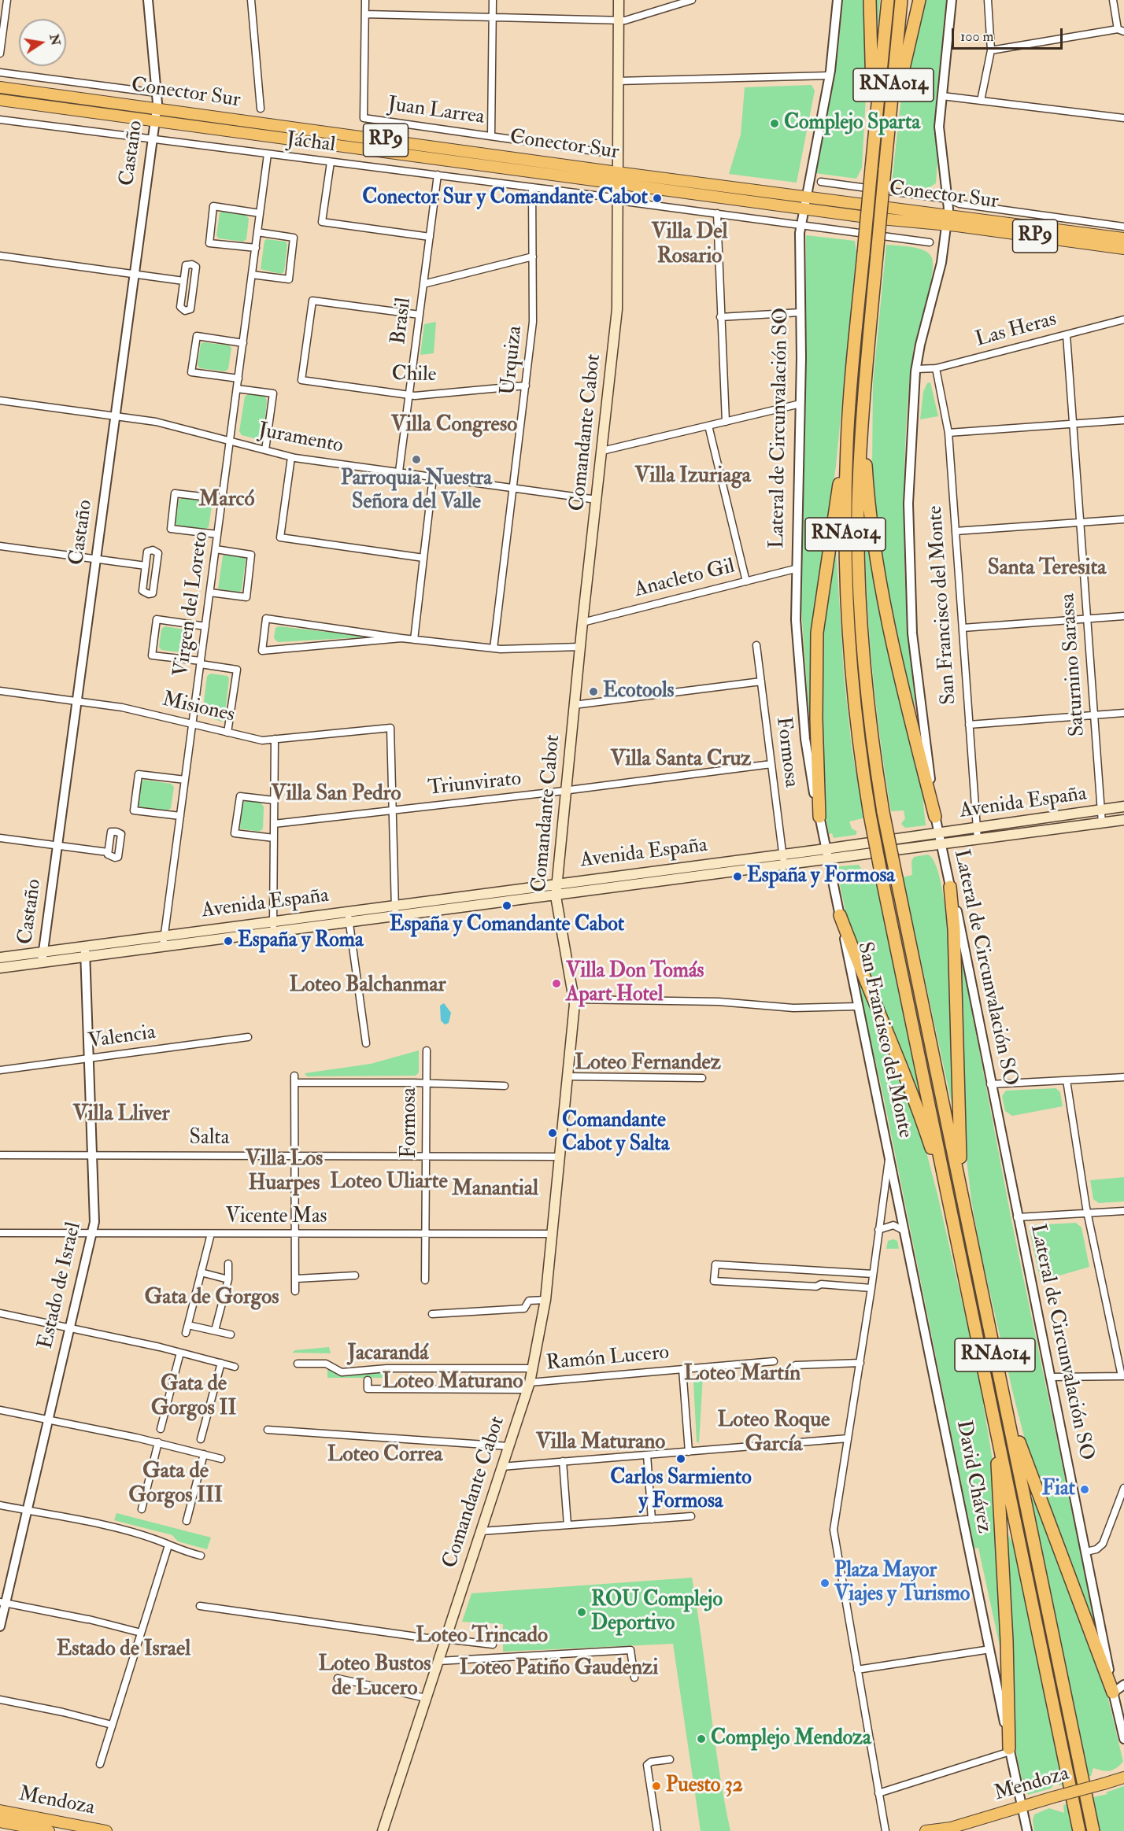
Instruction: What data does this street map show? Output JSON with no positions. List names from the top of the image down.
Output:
{
  "streets": {
    "highway": ["RNA014"],
    "main road": [
      "Conector Sur",
      "RP9",
      "Comandante Cabot",
      "Avenida España",
      "Mendoza"
    ],
    "street": [
      "Juan Larrea",
      "Jáchal",
      "Castaño",
      "Brasil",
      "Las Heras",
      "Urquiza",
      "Chile",
      "Lateral de Circunvalación SO",
      "Juramento",
      "Anacleto Gil",
      "Virgen del Loreto",
      "San Francisco del Monte",
      "Saturnino Sarassa",
      "Misiones",
      "Formosa",
      "Triunvirato",
      "Valencia",
      "Salta",
      "Vicente Mas",
      "Estado de Israel",
      "Ramón Lucero",
      "David Chávez"
    ]
  },
  "crossings": [
    ["Conector Sur", "Castaño"],
    ["Conector Sur", "Lateral de Circunvalación SO"],
    ["Conector Sur", "Comandante Cabot"],
    ["Juan Larrea", "Comandante Cabot"],
    ["Jáchal", "Castaño"],
    ["Jáchal", "Brasil"],
    ["Jáchal", "Urquiza"],
    ["Jáchal", "Lateral de Circunvalación SO"],
    ["Jáchal", "Comandante Cabot"],
    ["Jáchal", "Virgen del Loreto"],
    ["Castaño", "Juramento"],
    ["Castaño", "Misiones"],
    ["Castaño", "Avenida España"],
    ["Brasil", "Chile"],
    ["Brasil", "Juramento"],
    ["Las Heras", "Lateral de Circunvalación SO"],
    ["Las Heras", "San Francisco del Monte"],
    ["Las Heras", "Saturnino Sarassa"],
    ["Urquiza", "Chile"],
    ["Urquiza", "Juramento"],
    ["Lateral de Circunvalación SO", "Anacleto Gil"],
    ["Lateral de Circunvalación SO", "San Francisco del Monte"],
    ["Lateral de Circunvalación SO", "Avenida España"],
    ["Comandante Cabot", "Juramento"],
    ["Comandante Cabot", "Anacleto Gil"],
    ["Comandante Cabot", "Triunvirato"],
    ["Comandante Cabot", "Avenida España"],
    ["Comandante Cabot", "Salta"],
    ["Comandante Cabot", "Vicente Mas"],
    ["Comandante Cabot", "Ramón Lucero"],
    ["Juramento", "Virgen del Loreto"],
    ["Virgen del Loreto", "Misiones"],
    ["Virgen del Loreto", "Avenida España"],
    ["San Francisco del Monte", "Avenida España"],
    ["San Francisco del Monte", "David Chávez"],
    ["Saturnino Sarassa", "Avenida España"],
    ["Misiones", "Triunvirato"],
    ["Formosa", "Triunvirato"],
    ["Formosa", "Avenida España"],
    ["Formosa", "Salta"],
    ["Formosa", "Vicente Mas"],
    ["Avenida España", "Estado de Israel"],
    ["Valencia", "Estado de Israel"],
    ["Salta", "Estado de Israel"],
    ["Vicente Mas", "Estado de Israel"],
    ["David Chávez", "Mendoza"]
  ],
  "districts": [
    "Villa Del Rosario",
    "Villa Congreso",
    "Villa Izuriaga",
    "Marcó",
    "Santa Teresita",
    "Villa Santa Cruz",
    "Villa San Pedro",
    "Loteo Balchanmar",
    "Loteo Fernandez",
    "Villa Lliver",
    "Villa Los Huarpes",
    "Loteo Uliarte",
    "Manantial",
    "Gata de Gorgos",
    "Jacarandá",
    "Loteo Martín",
    "Loteo Maturano",
    "Gata de Gorgos II",
    "Loteo Roque García",
    "Villa Maturano",
    "Loteo Correa",
    "Gata de Gorgos III",
    "Loteo Trincado",
    "Estado de Israel",
    "Loteo Bustos de Lucero",
    "Loteo Patiño Gaudenzi"
  ],
  "places": [
    "Complejo Sparta",
    "Conector Sur y Comandante Cabot",
    "Parroquia Nuestra Señora del Valle",
    "Ecotools",
    "España y Formosa",
    "España y Comandante Cabot",
    "España y Roma",
    "Villa Don Tomás Apart Hotel",
    "Comandante Cabot y Salta",
    "Carlos Sarmiento y Formosa",
    "Fiat",
    "Plaza Mayor Viajes y Turismo",
    "ROU Complejo Deportivo",
    "Complejo Mendoza",
    "Puesto 32"
  ],
  "scale_bar": "100 m",
  "north": "right"
}
